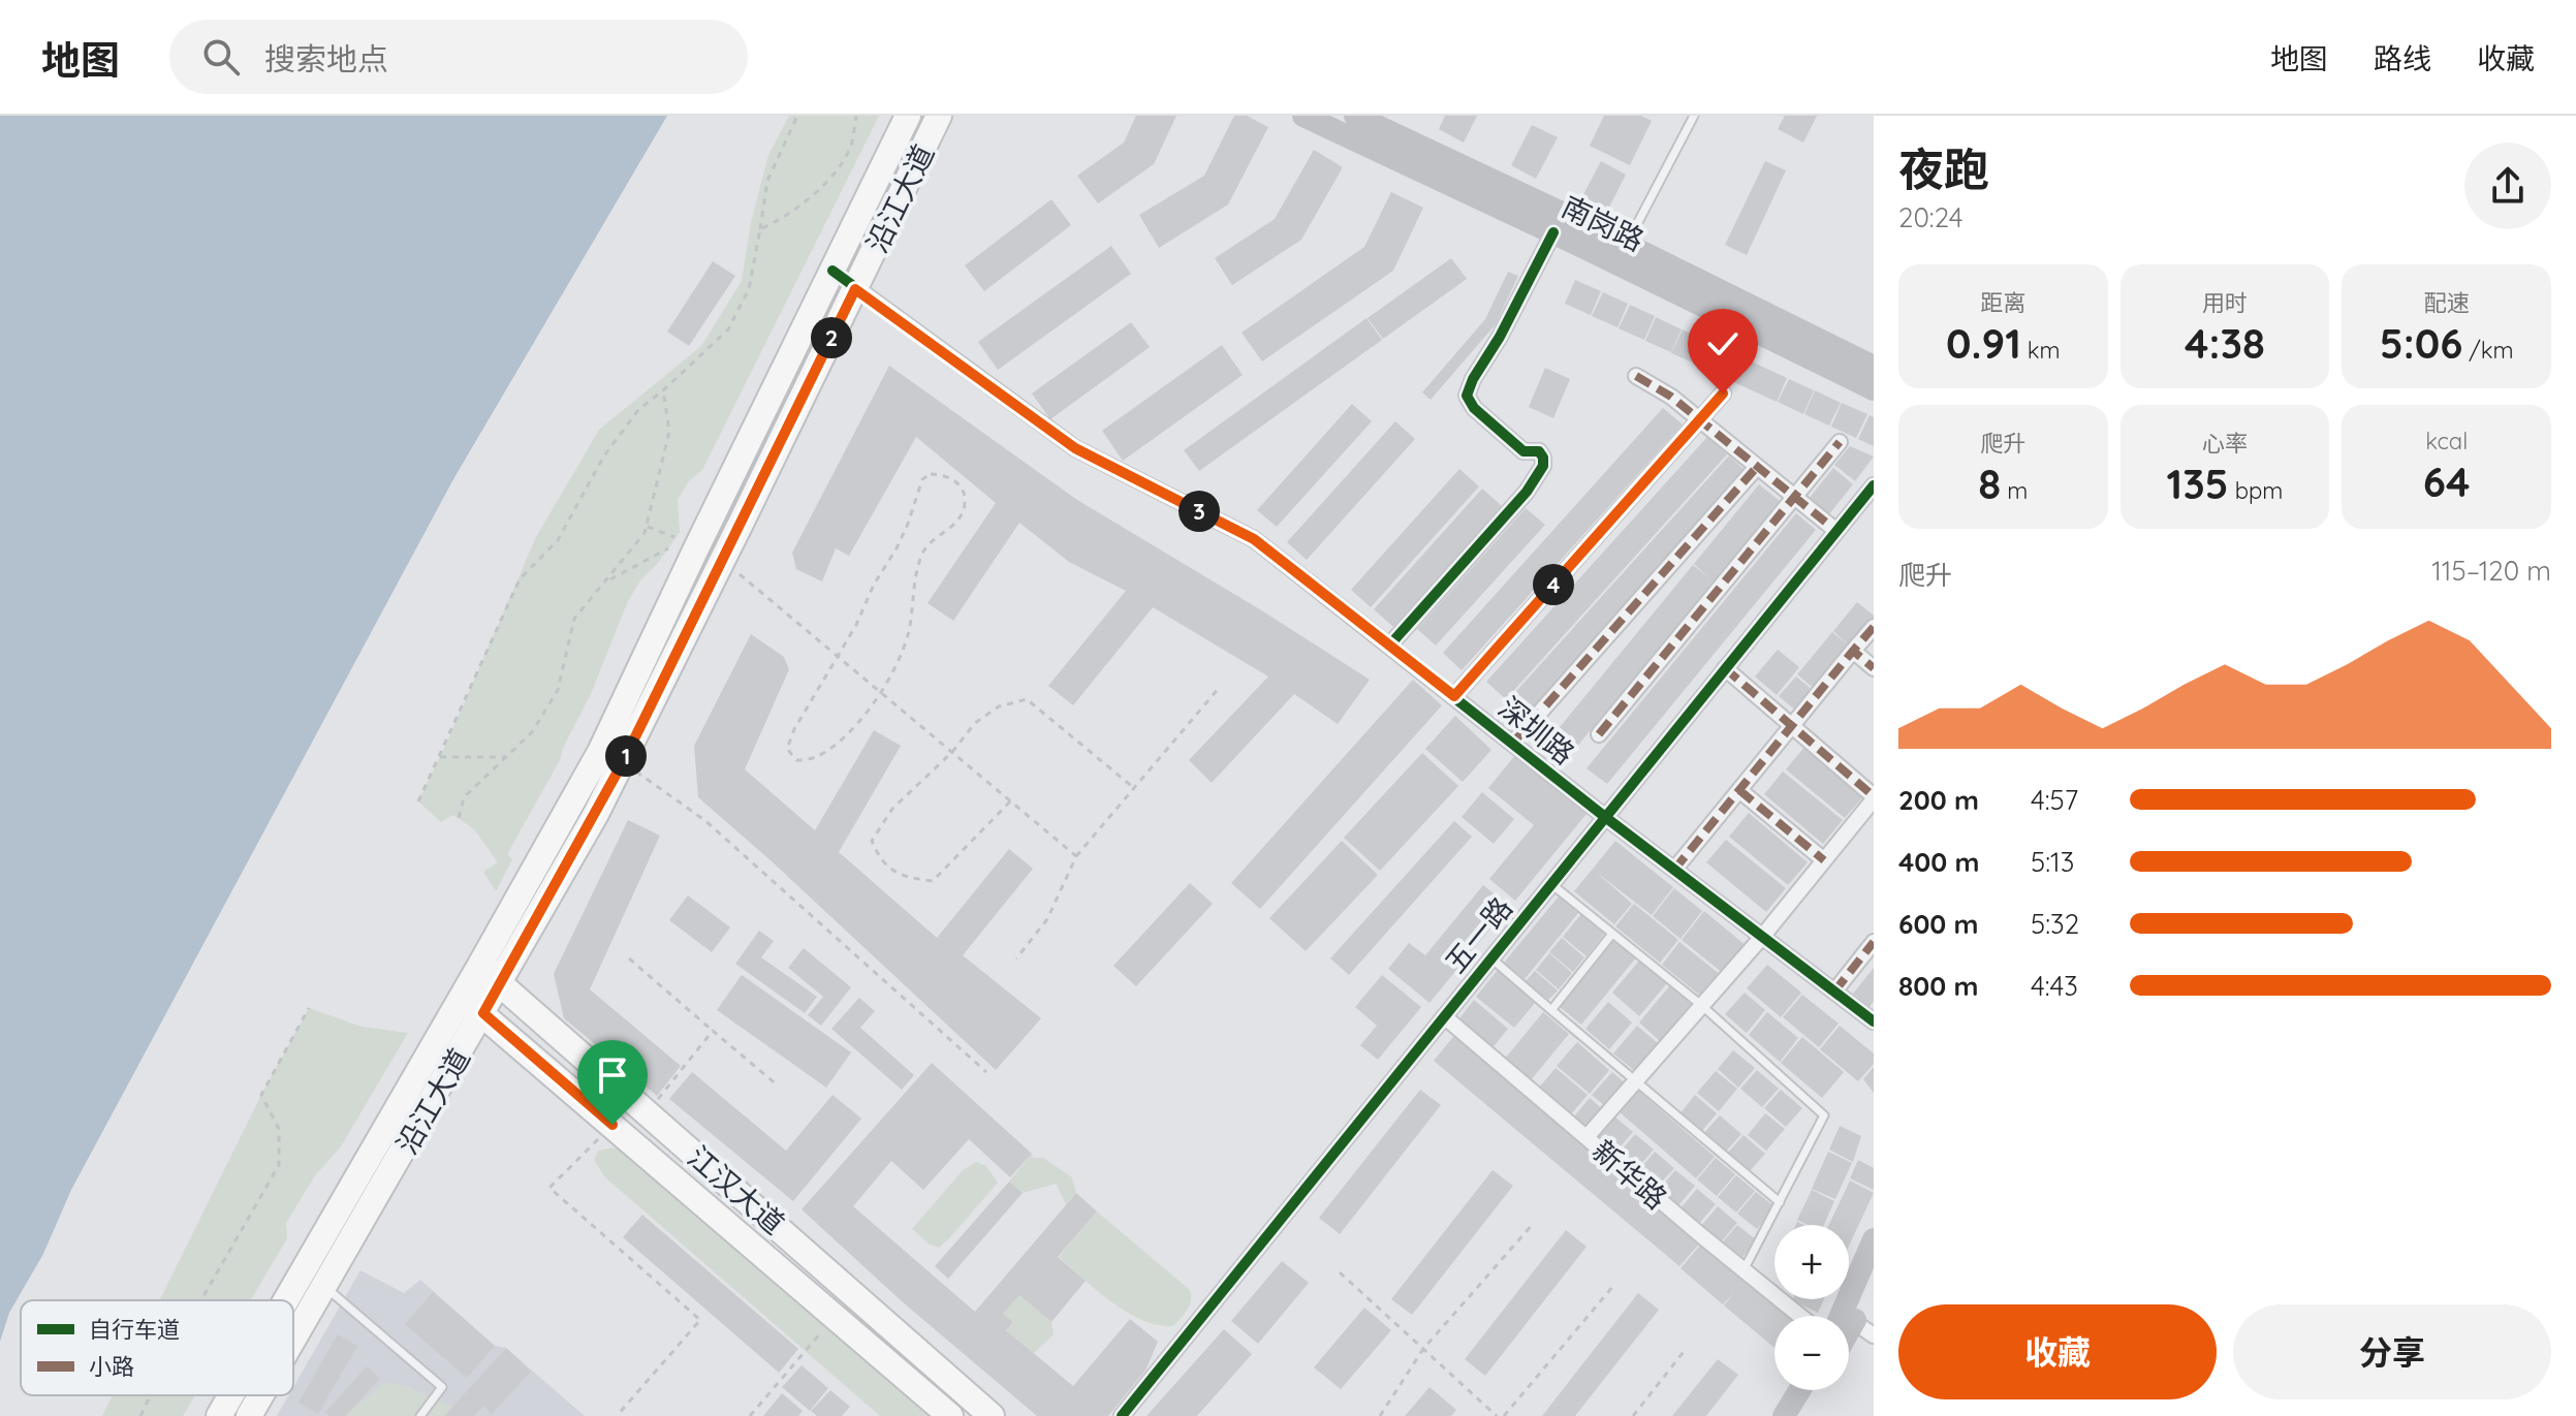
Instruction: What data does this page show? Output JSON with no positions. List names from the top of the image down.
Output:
{
  "streets": {
    "main road": ["沿江大道", "南岗路", "江汉大道"],
    "street": ["深圳路", "五一路", "新华路"]
  },
  "crossings": [
    ["沿江大道", "深圳路"],
    ["沿江大道", "江汉大道"],
    ["深圳路", "五一路"],
    ["五一路", "新华路"]
  ],
  "legend": ["自行车道", "小路"],
  "page": {
    "header": "地图",
    "search": "搜索地点",
    "nav": ["地图", "路线", "收藏"],
    "heading": ["夜跑", "20:24"],
    "stats": [
      ["距离", "0.91 km"],
      ["用时", "4:38"],
      ["配速", "5:06 /km"],
      ["爬升", "8 m"],
      ["心率", "135 bpm"],
      ["kcal", "64"]
    ],
    "pins": [
      "2",
      "3",
      "4",
      "1"
    ],
    "chart": ["爬升", "115–120 m"],
    "list": [
      {
        "name": "200 m",
        "note": "4:57"
      },
      {
        "name": "400 m",
        "note": "5:13"
      },
      {
        "name": "600 m",
        "note": "5:32"
      },
      {
        "name": "800 m",
        "note": "4:43"
      }
    ],
    "map_buttons": ["+", "−"],
    "buttons": ["收藏", "分享"]
  }
}
